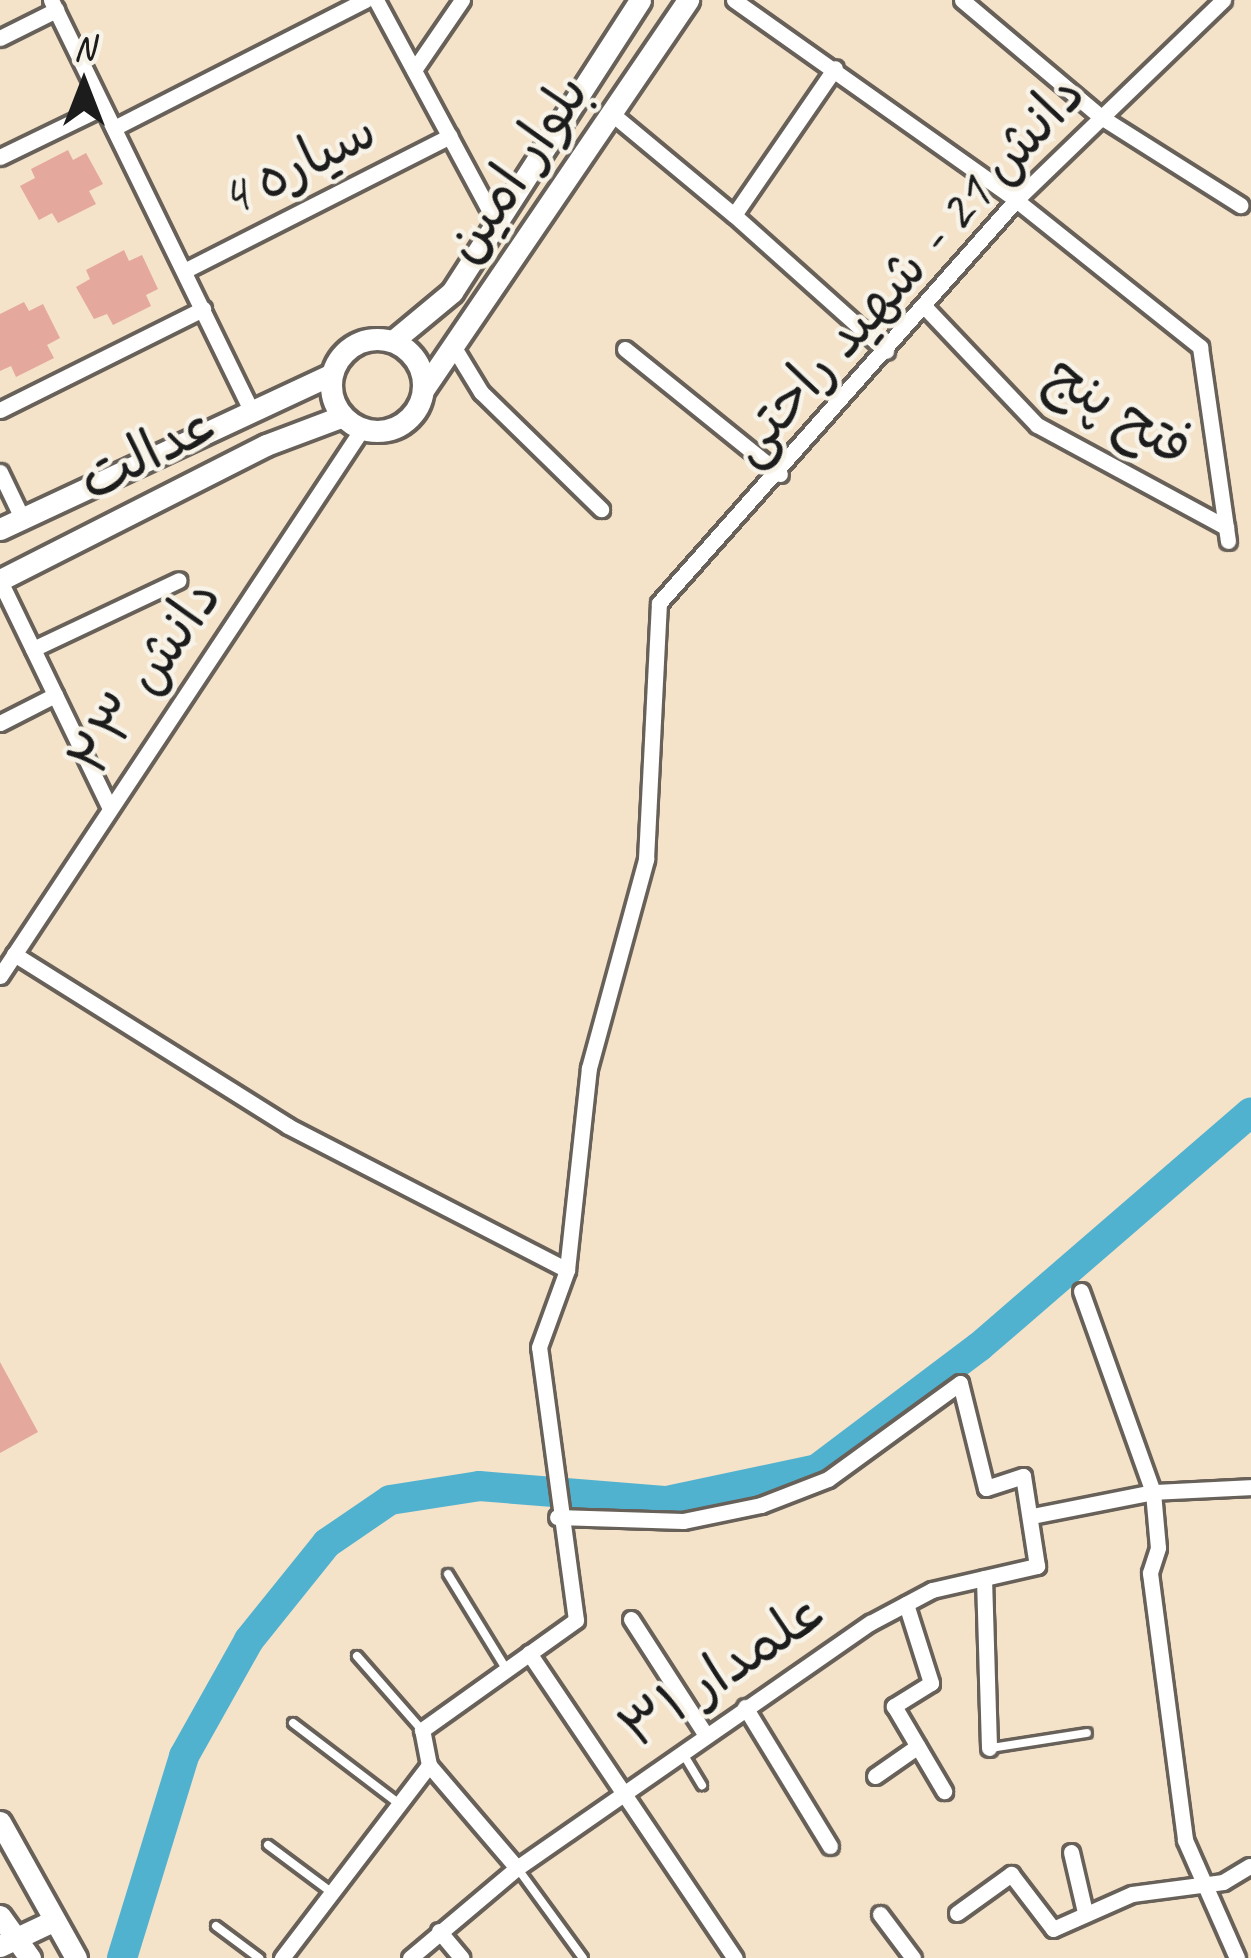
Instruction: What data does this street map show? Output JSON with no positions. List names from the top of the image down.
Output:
{
  "streets": {
    "street": [
      "سیاره 4",
      "بلوار امین",
      "دانش 21 - شهید راحتی",
      "فتح پنج",
      "عدالت",
      "دانش ۲۳",
      "علمدار ۳۱"
    ]
  },
  "crossings": [
    ["بلوار امین", "عدالت"],
    ["بلوار امین", "دانش ۲۳"],
    ["دانش 21 - شهید راحتی", "فتح پنج"],
    ["عدالت", "دانش ۲۳"]
  ],
  "north": "top"
}
